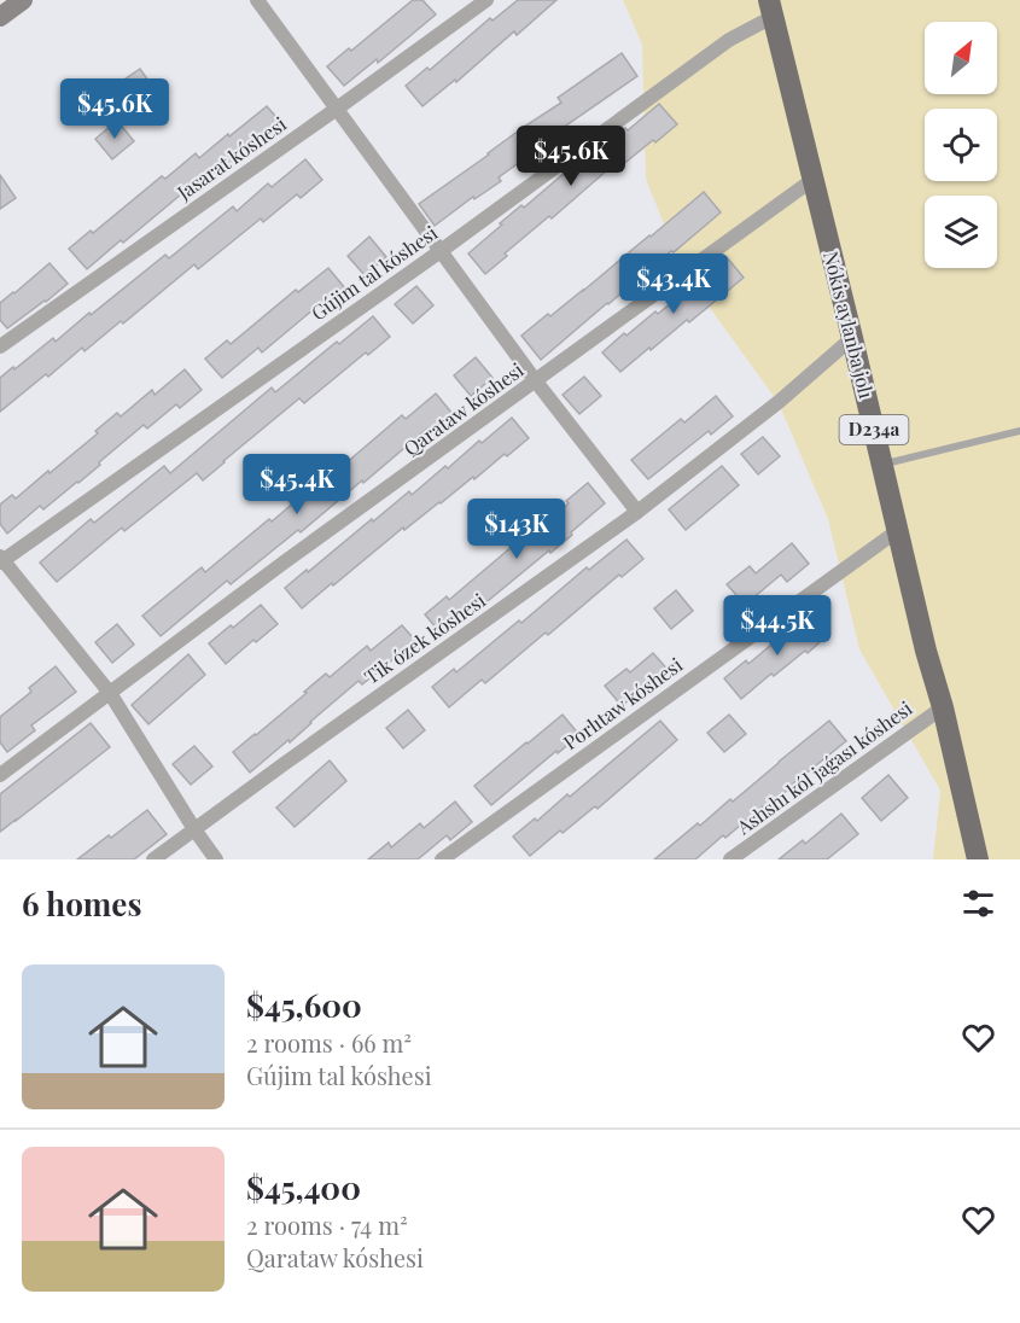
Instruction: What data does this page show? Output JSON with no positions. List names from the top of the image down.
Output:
{
  "streets": {
    "main road": ["Nókis aylanba jolı", "D234a"],
    "street": [
      "Jasarat kóshesi",
      "Gújim tal kóshesi",
      "Qarataw kóshesi",
      "Tik ózek kóshesi",
      "Porlıtaw kóshesi",
      "Ashshı kól jaǵası kóshesi"
    ]
  },
  "crossings": [
    ["Gújim tal kóshesi", "Nókis aylanba jolı"],
    ["Nókis aylanba jolı", "Qarataw kóshesi"],
    ["Nókis aylanba jolı", "Tik ózek kóshesi"],
    ["Nókis aylanba jolı", "Porlıtaw kóshesi"],
    ["Nókis aylanba jolı", "Ashshı kól jaǵası kóshesi"]
  ],
  "north": "top right",
  "page": {
    "price": [
      "$45.6K",
      "$45.6K",
      "$43.4K",
      "$45.4K",
      "$143K",
      "$44.5K"
    ],
    "heading": "6 homes",
    "list": [
      {
        "name": "$45,600",
        "note": "2 rooms · 66 m² · Gújim tal kóshesi"
      },
      {
        "name": "$45,400",
        "note": "2 rooms · 74 m² · Qarataw kóshesi"
      }
    ]
  }
}
